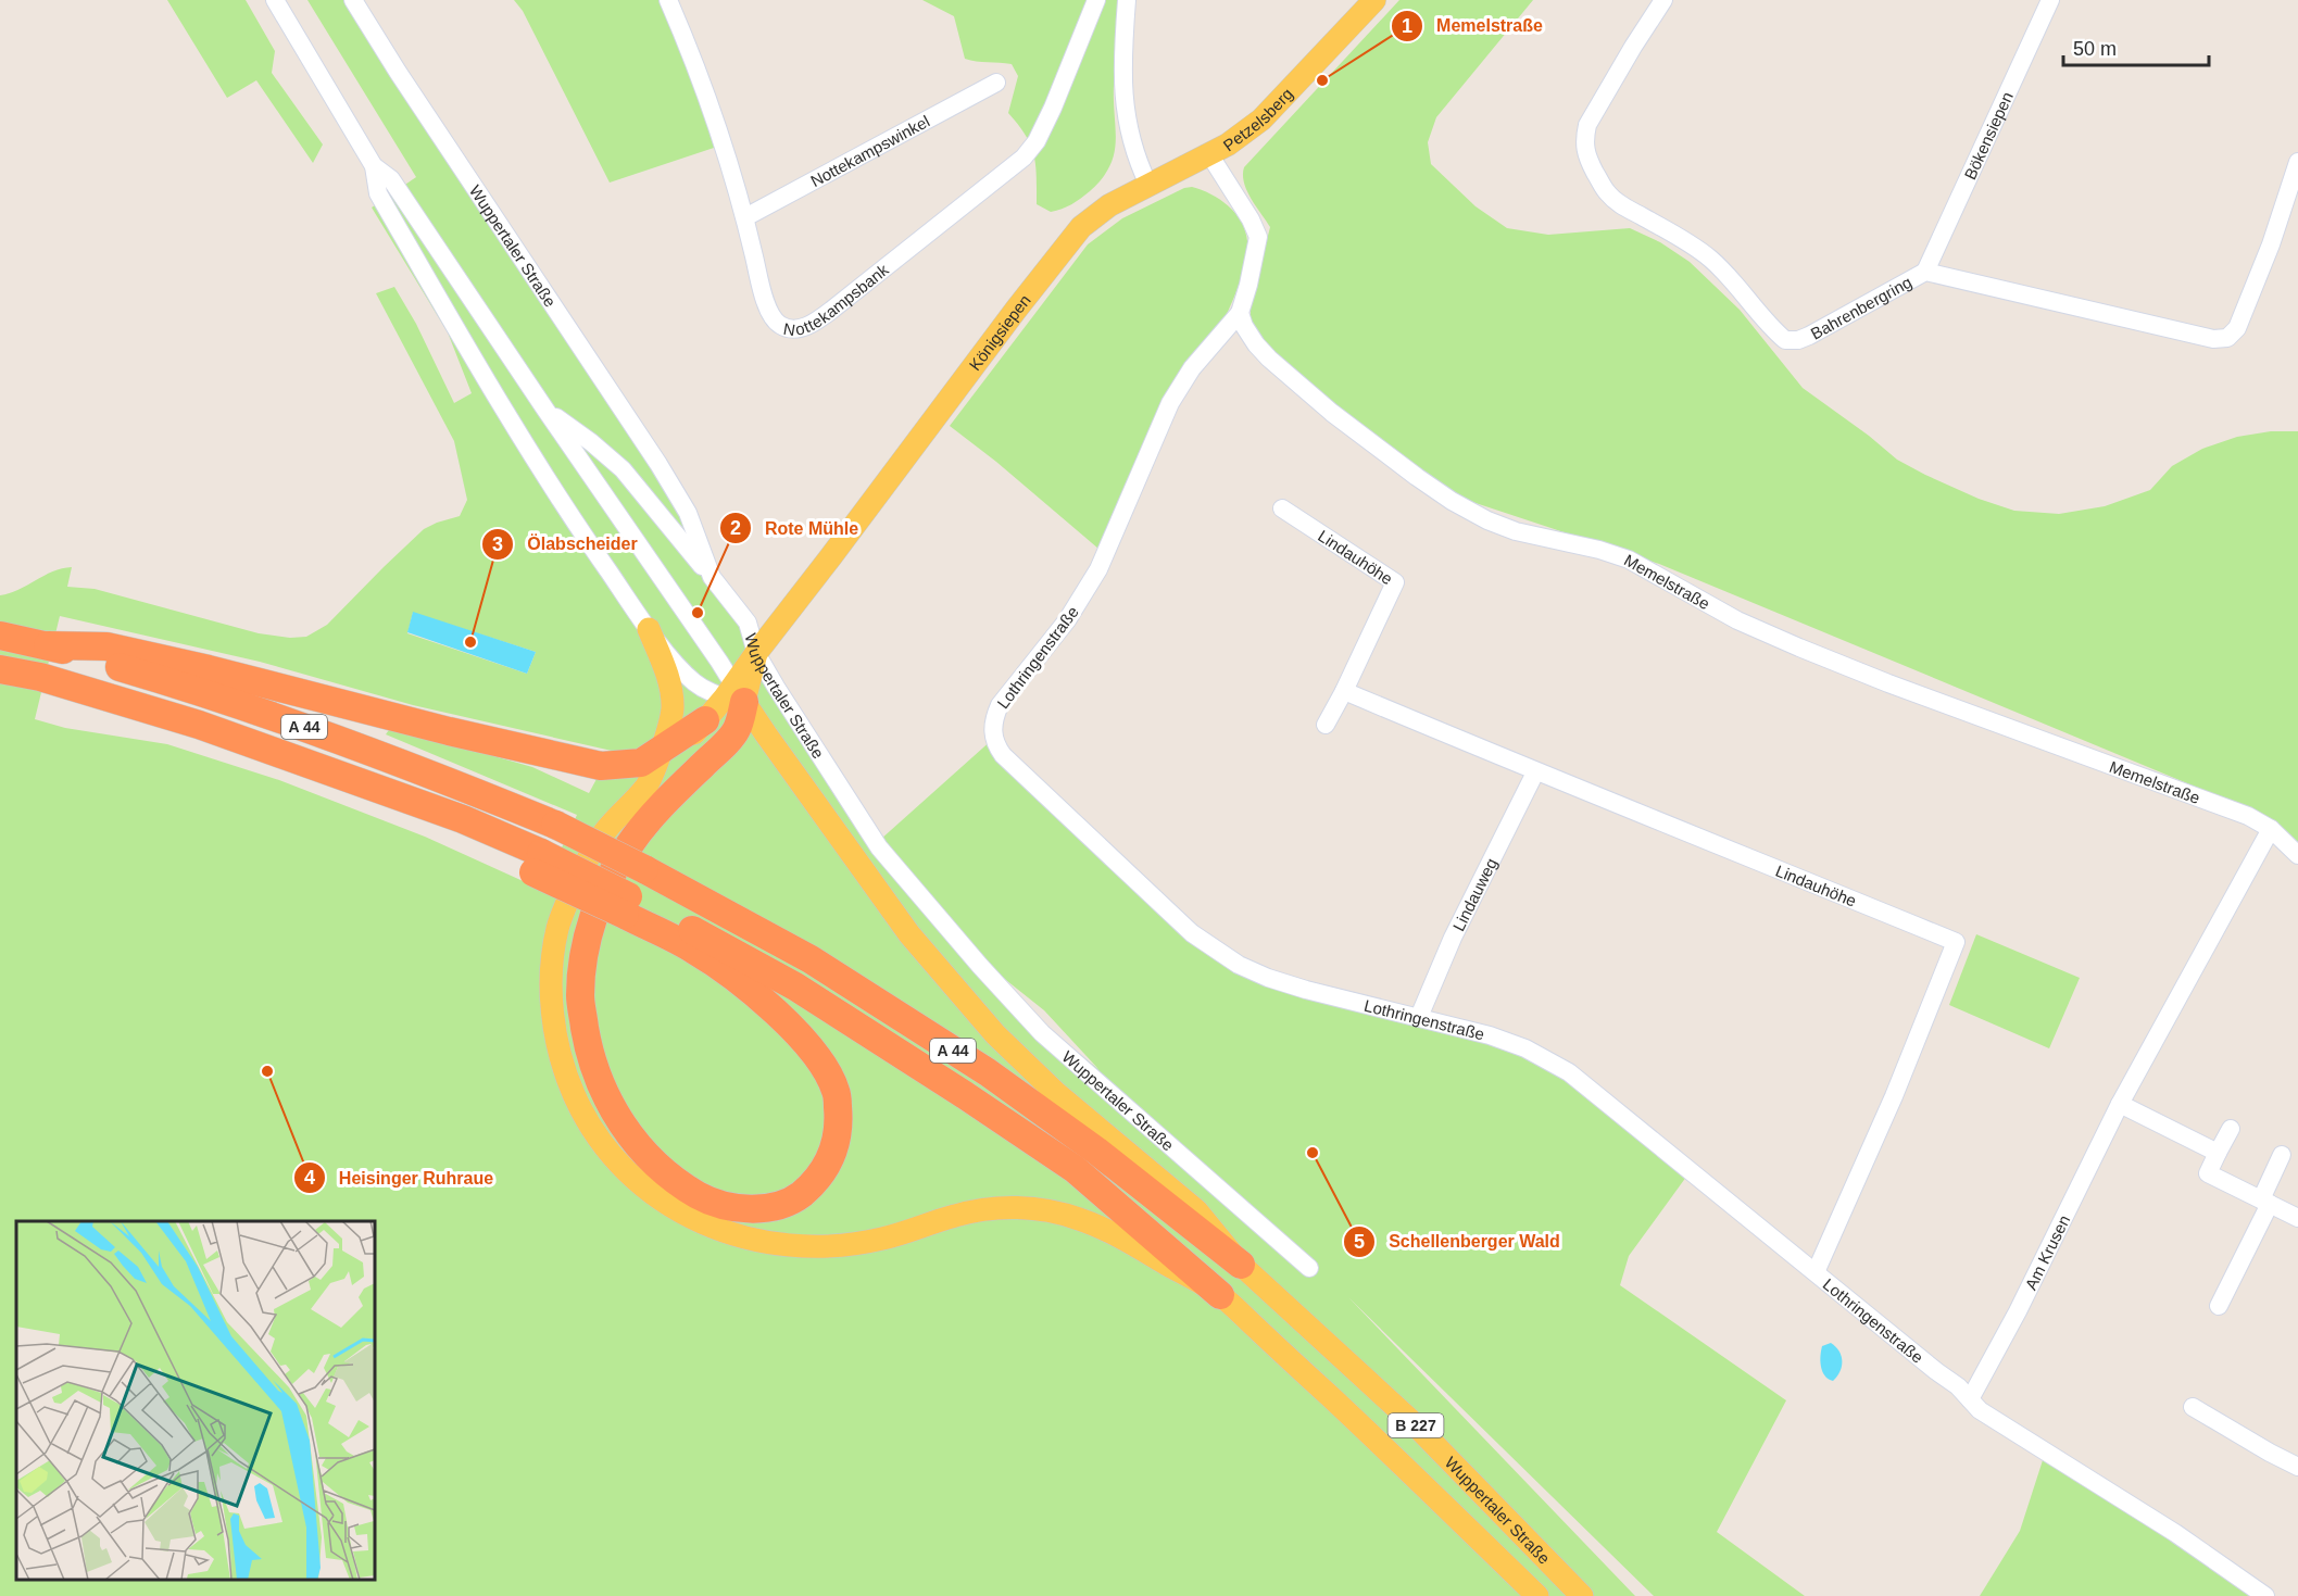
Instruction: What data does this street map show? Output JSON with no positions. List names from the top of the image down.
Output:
{
  "streets": {
    "highway": ["A 44"],
    "main road": [
      "Petzelsberg",
      "Wuppertaler Straße",
      "Königsiepen",
      "B 227"
    ],
    "street": [
      "Bökensiepen",
      "Nottekampswinkel",
      "Nottekampsbank",
      "Bahrenbergring",
      "Lindauhöhe",
      "Memelstraße",
      "Lothringenstraße",
      "Lindauweg",
      "Am Krusen"
    ]
  },
  "crossings": [
    ["Petzelsberg", "Königsiepen"],
    ["Bökensiepen", "Bahrenbergring"],
    ["Nottekampswinkel", "Nottekampsbank"],
    ["Wuppertaler Straße", "Königsiepen"],
    ["Wuppertaler Straße", "A 44"],
    ["Lindauhöhe", "Lothringenstraße"],
    ["Lindauhöhe", "Lindauweg"],
    ["Memelstraße", "Lothringenstraße"],
    ["Memelstraße", "Am Krusen"],
    ["Lothringenstraße", "Lindauweg"],
    ["Lothringenstraße", "Am Krusen"]
  ],
  "places": [
    "Memelstraße",
    "Rote Mühle",
    "Ölabscheider",
    "Heisinger Ruhraue",
    "Schellenberger Wald"
  ],
  "scale_bar": "50 m"
}
